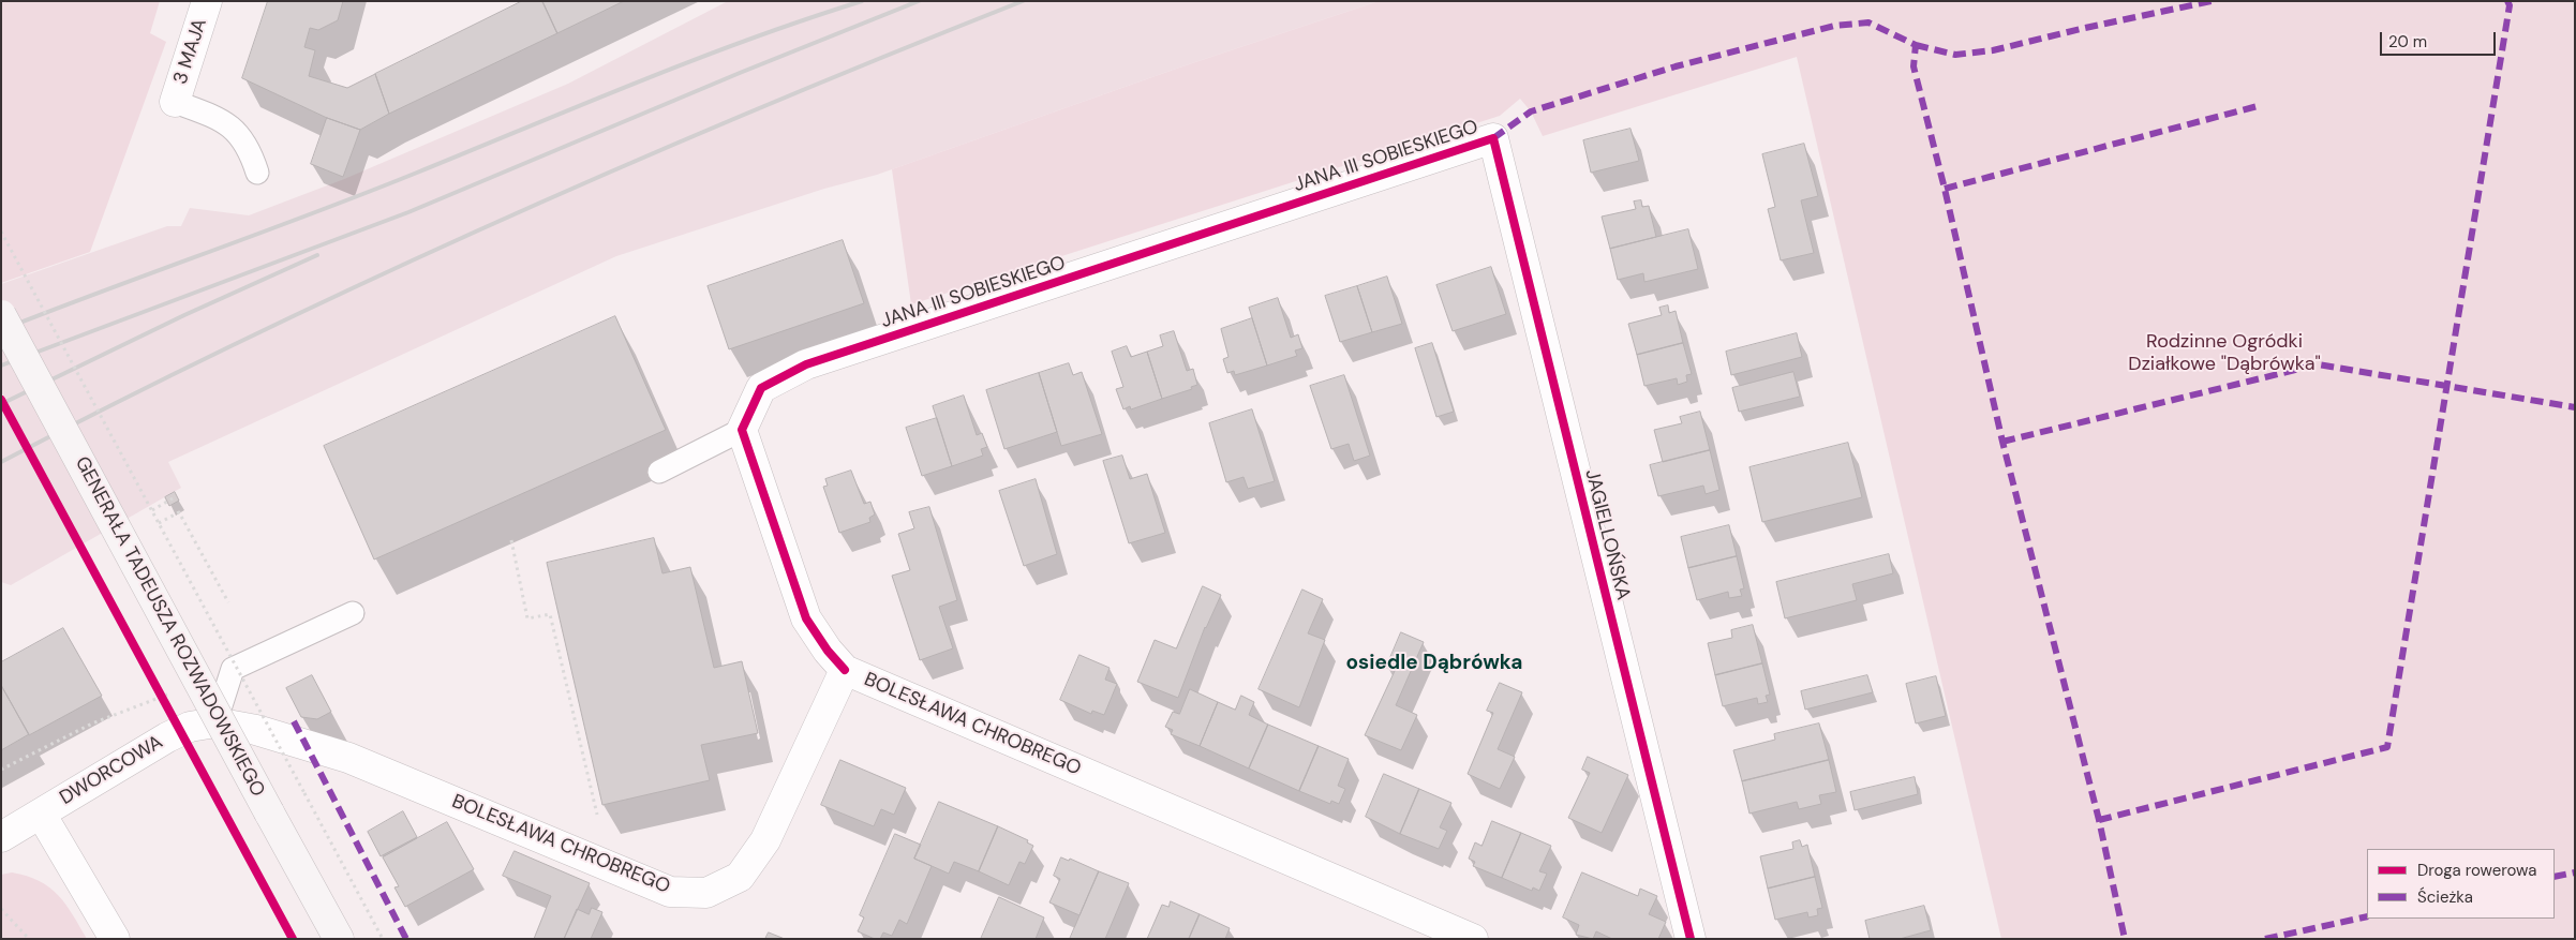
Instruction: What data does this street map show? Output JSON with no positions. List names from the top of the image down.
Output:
{
  "streets": {
    "street": [
      "3 MAJA",
      "JANA III SOBIESKIEGO",
      "JAGIELLOŃSKA",
      "GENERAŁA TADEUSZA ROZWADOWSKIEGO",
      "BOLESŁAWA CHROBREGO",
      "DWORCOWA"
    ]
  },
  "crossings": [
    ["JANA III SOBIESKIEGO", "JAGIELLOŃSKA"],
    ["BOLESŁAWA CHROBREGO", "DWORCOWA"]
  ],
  "districts": ["osiedle Dąbrówka"],
  "parks": ["Rodzinne Ogródki Działkowe \"Dąbrówka\""],
  "legend": ["Droga rowerowa", "Ścieżka"],
  "scale_bar": "20 m"
}
